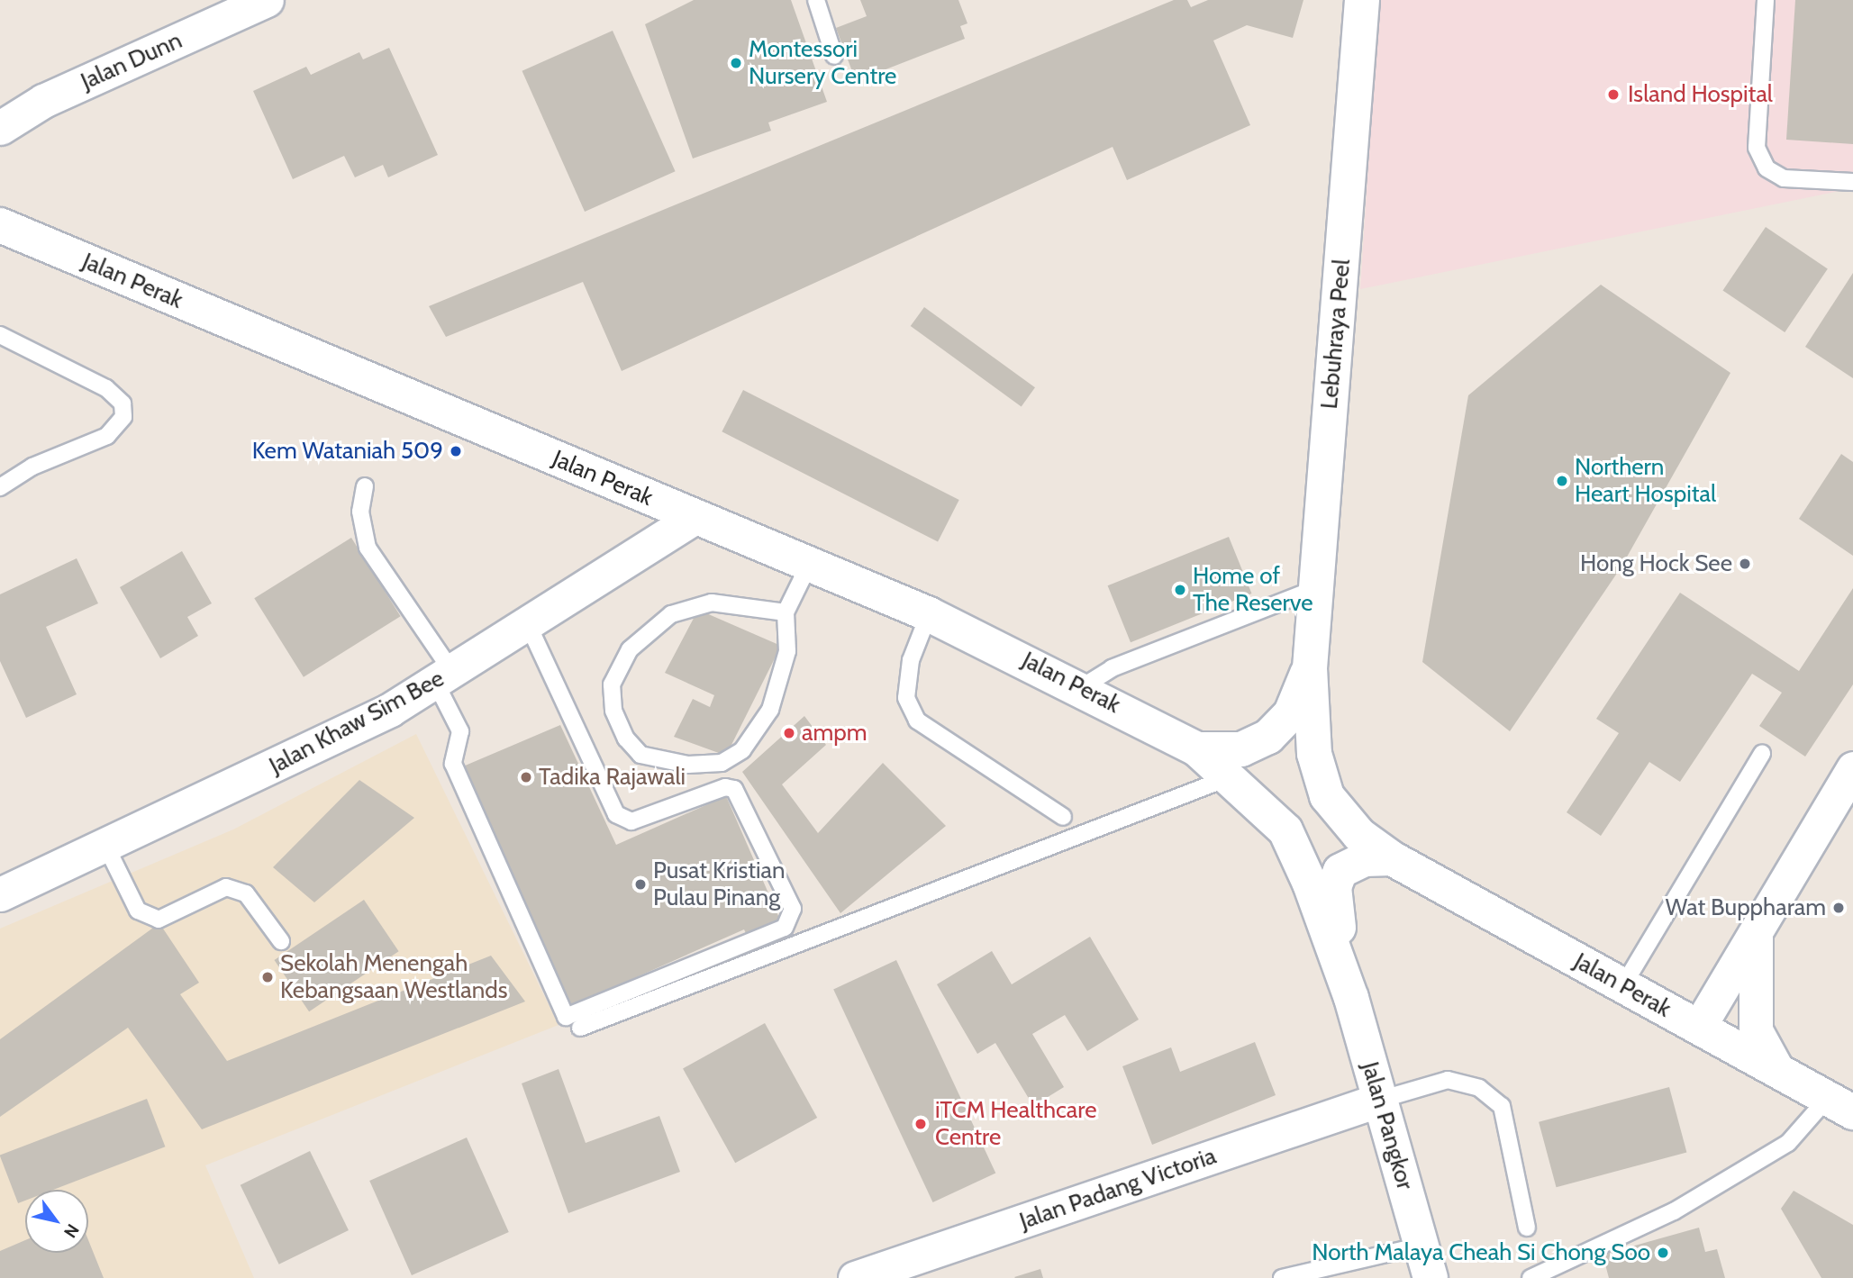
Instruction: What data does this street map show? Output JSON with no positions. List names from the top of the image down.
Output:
{
  "streets": {
    "main road": ["Jalan Perak", "Lebuhraya Peel", "Jalan Pangkor"],
    "street": ["Jalan Dunn", "Jalan Khaw Sim Bee", "Jalan Padang Victoria"]
  },
  "crossings": [
    ["Jalan Perak", "Lebuhraya Peel"],
    ["Jalan Perak", "Jalan Khaw Sim Bee"],
    ["Jalan Perak", "Jalan Pangkor"],
    ["Lebuhraya Peel", "Jalan Pangkor"],
    ["Jalan Pangkor", "Jalan Padang Victoria"]
  ],
  "places": [
    "Montessori Nursery Centre",
    "Island Hospital",
    "Kem Wataniah 509",
    "Northern Heart Hospital",
    "Hong Hock See",
    "Home of The Reserve",
    "ampm",
    "Tadika Rajawali",
    "Pusat Kristian Pulau Pinang",
    "Wat Buppharam",
    "Sekolah Menengah Kebangsaan Westlands",
    "iTCM Healthcare Centre",
    "North Malaya Cheah Si Chong Soo"
  ],
  "north": "bottom right"
}
